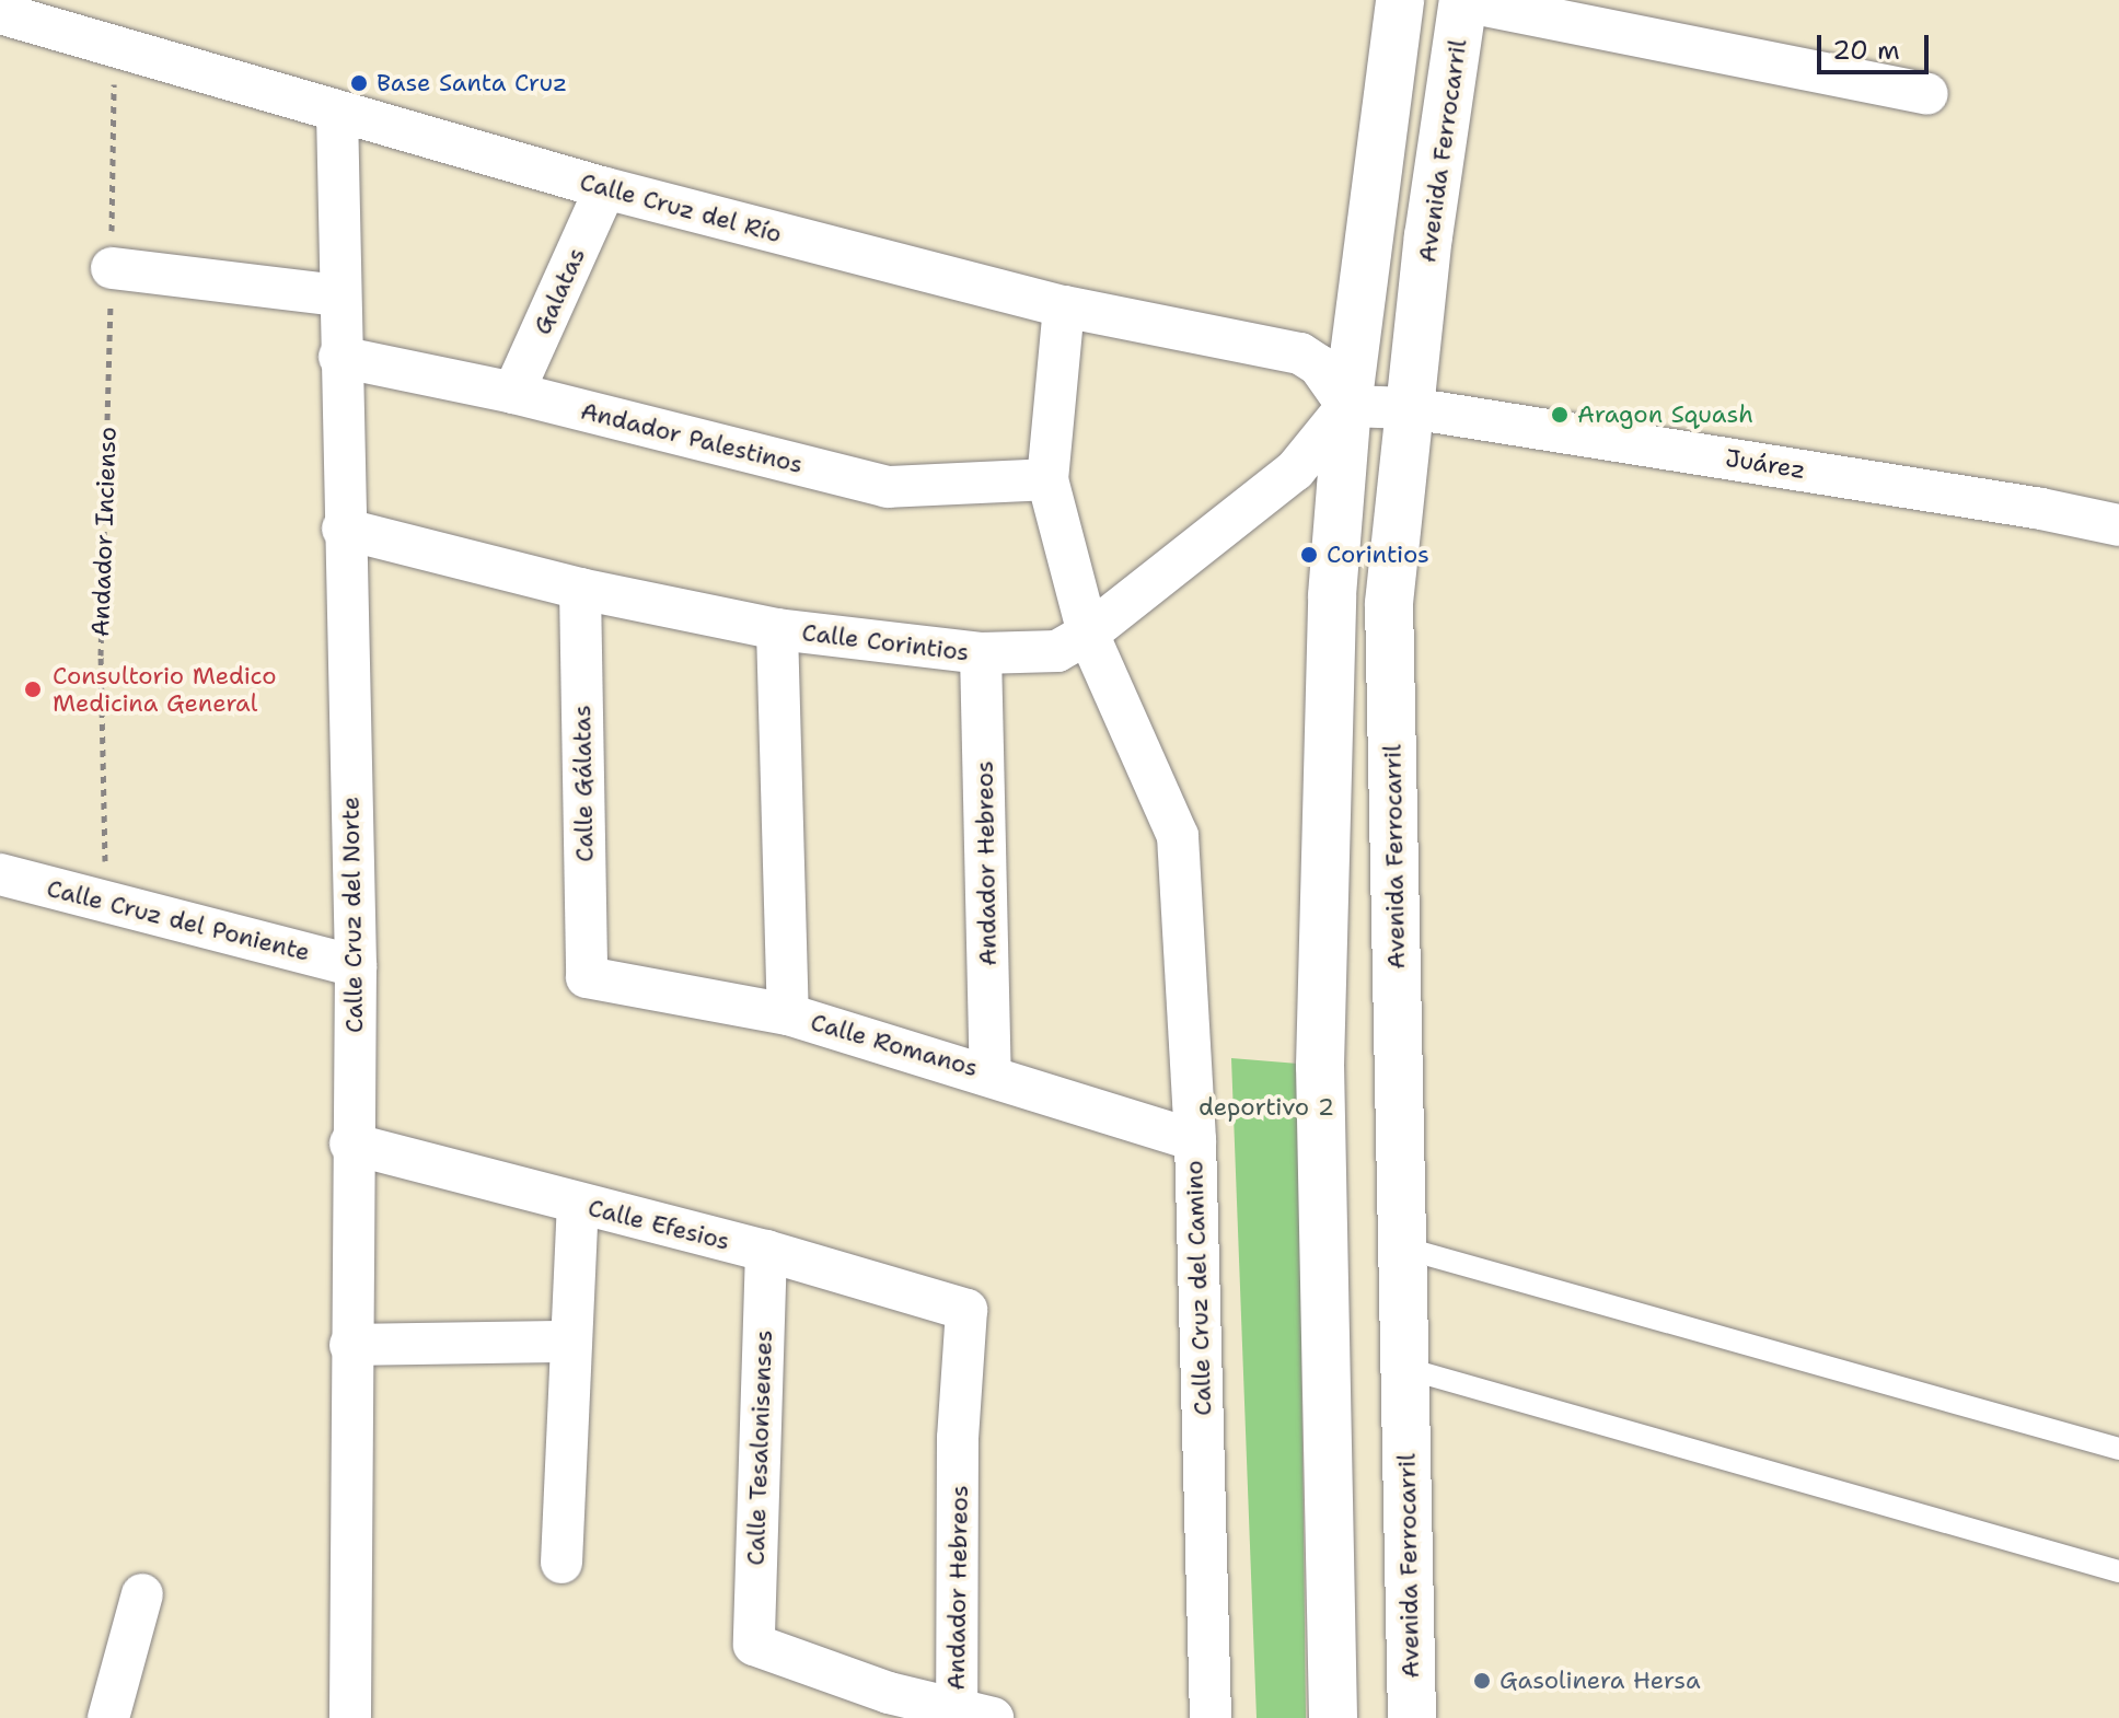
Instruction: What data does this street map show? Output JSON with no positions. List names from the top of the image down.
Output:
{
  "streets": {
    "main road": ["Avenida Ferrocarril"],
    "street": [
      "Calle Cruz del Río",
      "Galatas",
      "Andador Palestinos",
      "Juárez",
      "Calle Corintios",
      "Calle Gálatas",
      "Andador Hebreos",
      "Calle Cruz del Norte",
      "Calle Cruz del Poniente",
      "Calle Romanos",
      "Calle Efesios",
      "Calle Cruz del Camino",
      "Calle Tesalonisenses"
    ],
    "path": ["Andador Incienso"]
  },
  "crossings": [
    ["Avenida Ferrocarril", "Juárez"],
    ["Calle Cruz del Río", "Galatas"],
    ["Calle Cruz del Río", "Juárez"],
    ["Calle Cruz del Río", "Andador Incienso"],
    ["Calle Cruz del Río", "Calle Corintios"],
    ["Calle Cruz del Río", "Calle Cruz del Norte"],
    ["Calle Cruz del Río", "Calle Cruz del Camino"],
    ["Galatas", "Andador Palestinos"],
    ["Andador Palestinos", "Calle Cruz del Norte"],
    ["Andador Palestinos", "Calle Cruz del Camino"],
    ["Juárez", "Calle Corintios"],
    ["Andador Incienso", "Calle Cruz del Poniente"],
    ["Calle Corintios", "Calle Gálatas"],
    ["Calle Corintios", "Andador Hebreos"],
    ["Calle Corintios", "Calle Cruz del Norte"],
    ["Calle Corintios", "Calle Cruz del Camino"],
    ["Calle Gálatas", "Calle Romanos"],
    ["Andador Hebreos", "Calle Romanos"],
    ["Andador Hebreos", "Calle Efesios"],
    ["Andador Hebreos", "Calle Tesalonisenses"],
    ["Calle Cruz del Norte", "Calle Cruz del Poniente"],
    ["Calle Cruz del Norte", "Calle Efesios"],
    ["Calle Romanos", "Calle Cruz del Camino"],
    ["Calle Efesios", "Calle Tesalonisenses"]
  ],
  "parks": ["deportivo 2"],
  "places": [
    "Base Santa Cruz",
    "Aragon Squash",
    "Corintios",
    "Consultorio Medico Medicina General",
    "Gasolinera Hersa"
  ],
  "scale_bar": "20 m"
}
